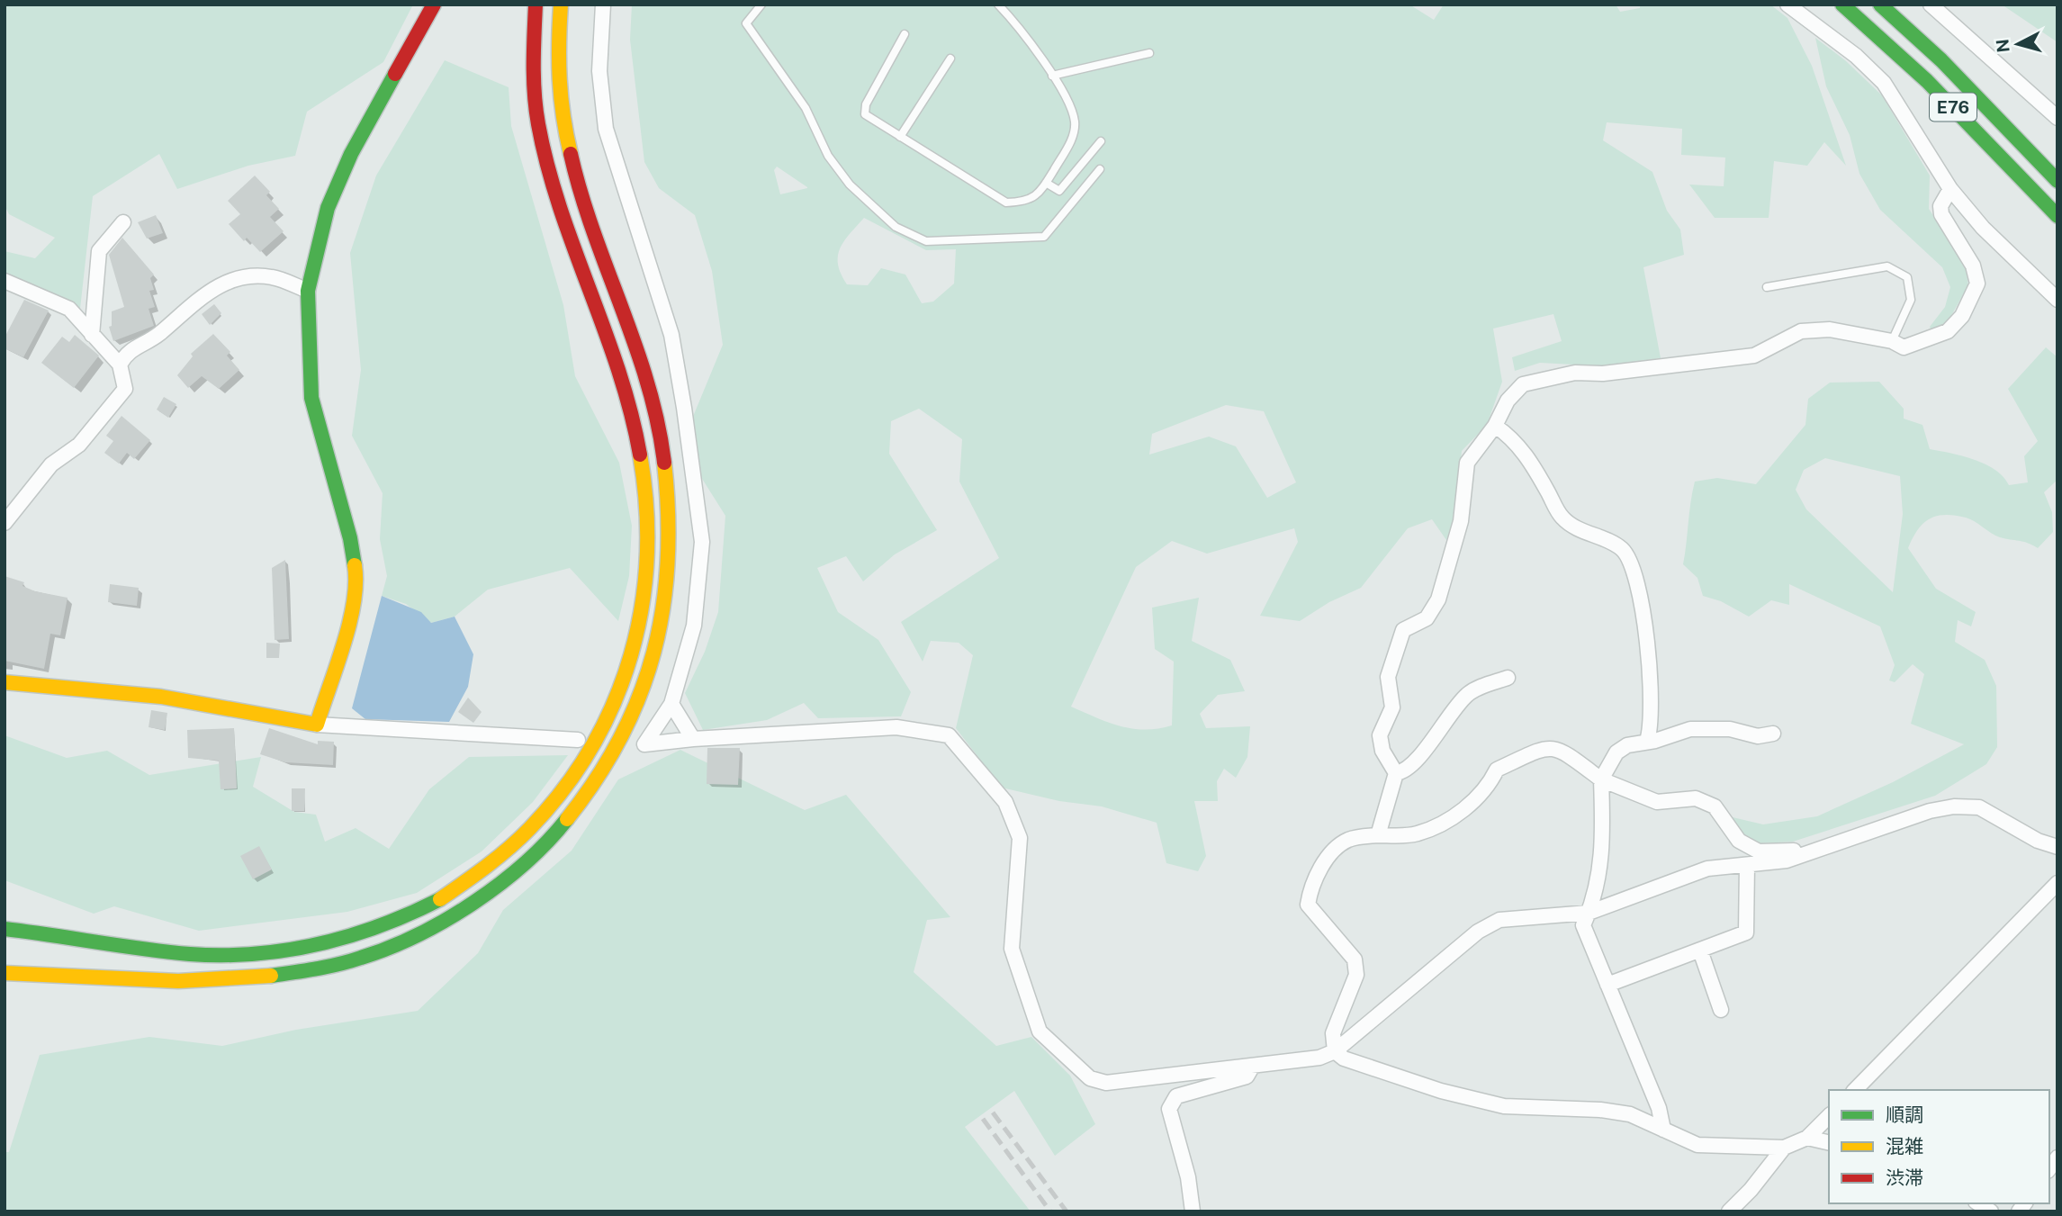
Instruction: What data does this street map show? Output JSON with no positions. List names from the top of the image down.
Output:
{
  "streets": {
    "main road": ["E76"]
  },
  "legend": ["順調", "混雑", "渋滞"],
  "north": "left"
}
